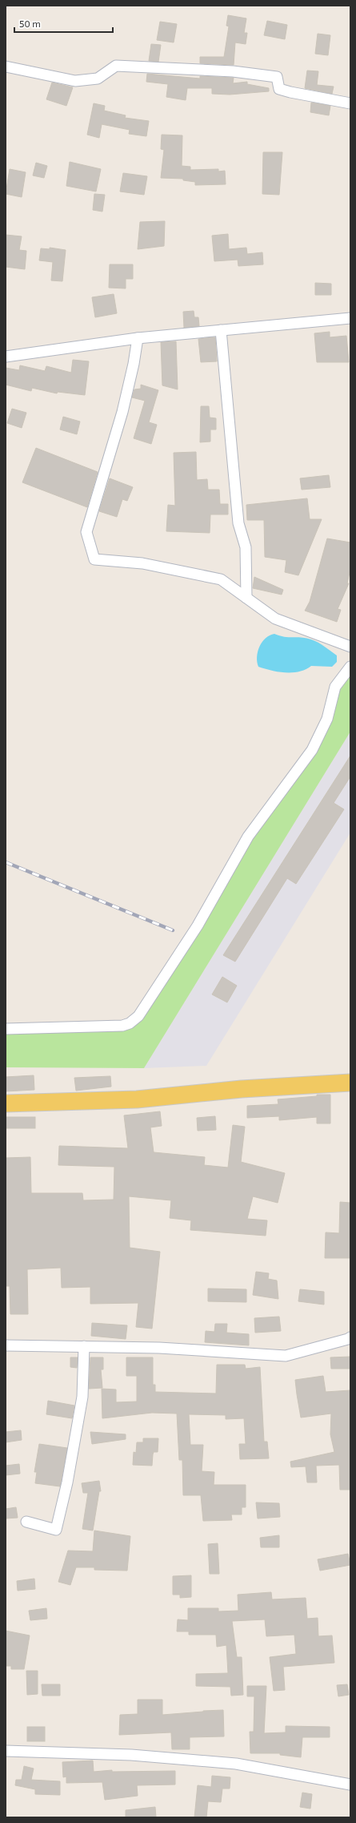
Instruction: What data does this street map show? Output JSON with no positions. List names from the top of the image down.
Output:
{
  "scale_bar": "50 m"
}
